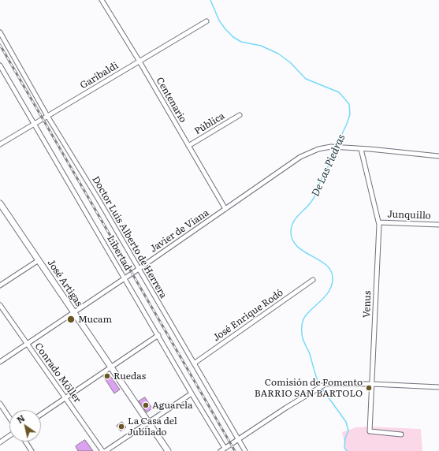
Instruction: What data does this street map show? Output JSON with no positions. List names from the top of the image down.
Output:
{
  "streets": {
    "street": [
      "Garibaldi",
      "Centenario",
      "Pública",
      "Junquillo",
      "Javier de Viana",
      "Doctor Luis Alberto de Herrera",
      "Libertad",
      "José Artigas",
      "Venus",
      "José Enrique Rodó",
      "Conrado Möller"
    ]
  },
  "crossings": [
    ["Garibaldi", "Centenario"],
    ["Garibaldi", "Doctor Luis Alberto de Herrera"],
    ["Garibaldi", "Libertad"],
    ["Centenario", "Pública"],
    ["Centenario", "Javier de Viana"],
    ["Junquillo", "Venus"],
    ["Javier de Viana", "Doctor Luis Alberto de Herrera"],
    ["Javier de Viana", "Libertad"],
    ["Javier de Viana", "José Artigas"],
    ["Javier de Viana", "Venus"],
    ["Javier de Viana", "Conrado Möller"],
    ["Doctor Luis Alberto de Herrera", "José Enrique Rodó"]
  ],
  "water": ["De Las Piedras"],
  "places": [
    "Mucam",
    "Ruedas",
    "Comisión de Fomento BARRIO SAN BARTOLO",
    "Aguarela",
    "La Casa del Jubilado"
  ],
  "north": "top left"
}
